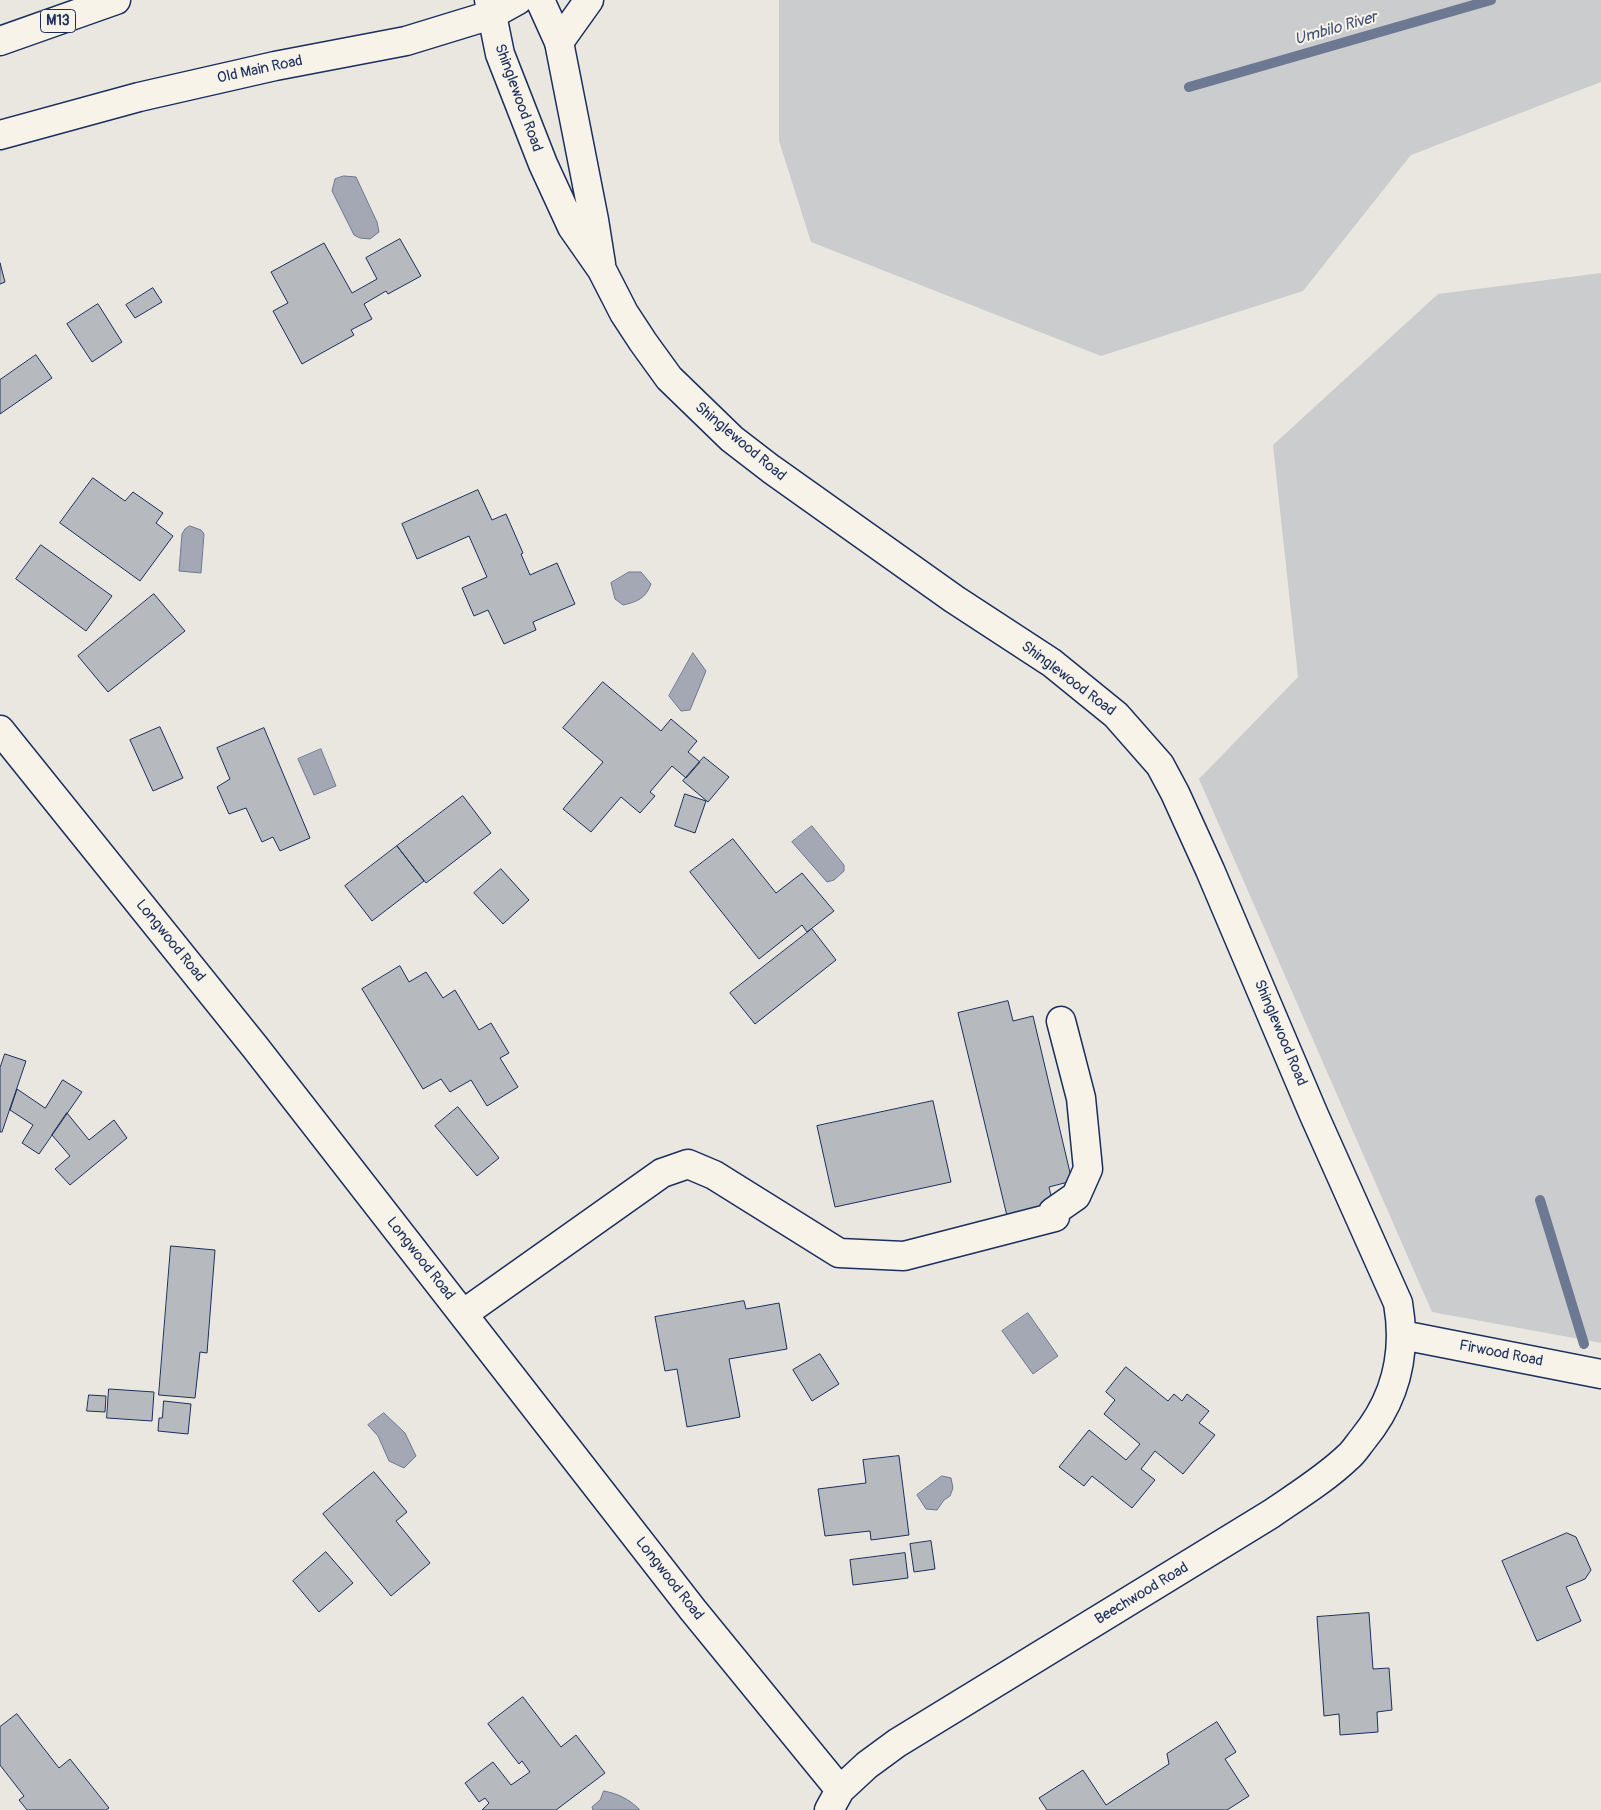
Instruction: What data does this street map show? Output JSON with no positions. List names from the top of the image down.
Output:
{
  "streets": {
    "main road": [
      "M13",
      "Old Main Road",
      "Shinglewood Road",
      "Longwood Road",
      "Firwood Road",
      "Beechwood Road"
    ]
  },
  "crossings": [
    ["Old Main Road", "Shinglewood Road"],
    ["Shinglewood Road", "Firwood Road"],
    ["Shinglewood Road", "Beechwood Road"],
    ["Longwood Road", "Beechwood Road"],
    ["Firwood Road", "Beechwood Road"]
  ],
  "water": ["Umbilo River"]
}
